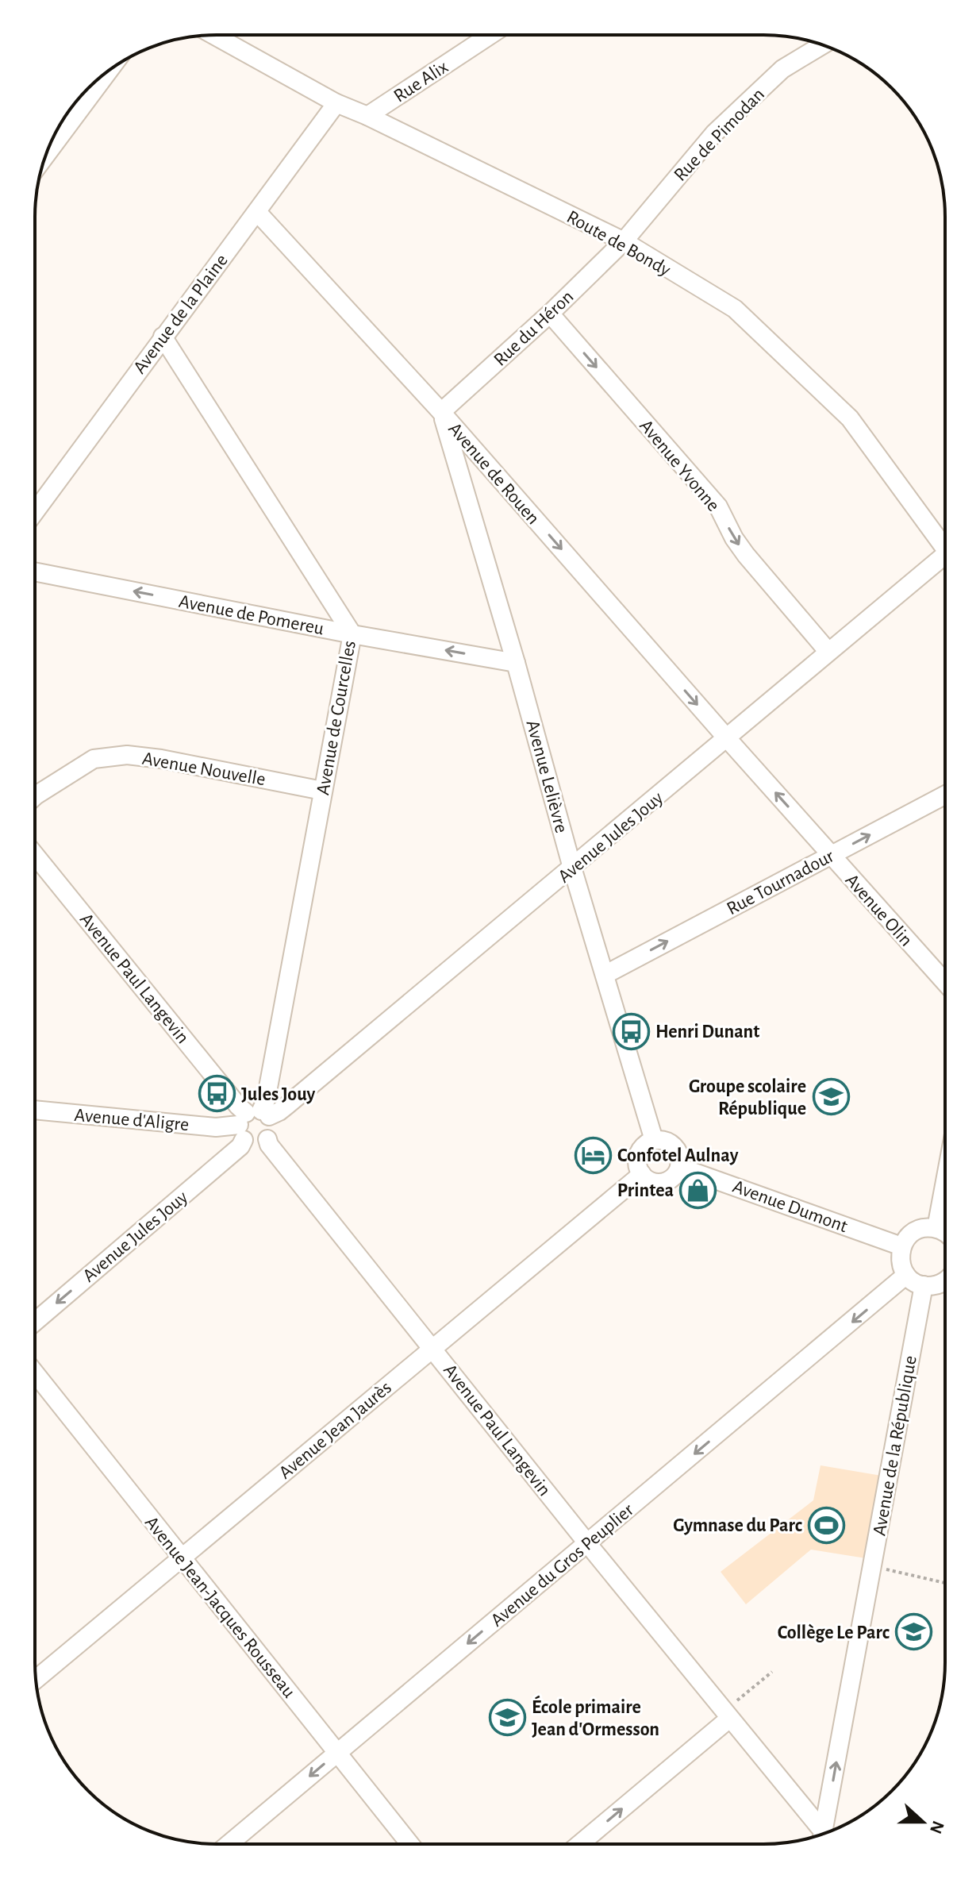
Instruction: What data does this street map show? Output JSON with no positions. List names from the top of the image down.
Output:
{
  "streets": {
    "street": [
      "Rue Alix",
      "Rue de Pimodan",
      "Route de Bondy",
      "Avenue de la Plaine",
      "Rue du Héron",
      "Avenue Yvonne",
      "Avenue de Rouen",
      "Avenue de Pomereu",
      "Avenue de Courcelles",
      "Avenue Nouvelle",
      "Avenue Lelièvre",
      "Avenue Jules Jouy",
      "Rue Tournadour",
      "Avenue Olin",
      "Avenue Paul Langevin",
      "Avenue d'Aligre",
      "Avenue Dumont",
      "Avenue Jean Jaurès",
      "Avenue de la République",
      "Avenue du Gros Peuplier",
      "Avenue Jean-Jacques Rousseau"
    ]
  },
  "crossings": [
    ["Rue Alix", "Route de Bondy"],
    ["Rue de Pimodan", "Route de Bondy"],
    ["Rue de Pimodan", "Rue du Héron"],
    ["Route de Bondy", "Avenue de la Plaine"],
    ["Route de Bondy", "Rue du Héron"],
    ["Avenue de la Plaine", "Avenue de Rouen"],
    ["Avenue de la Plaine", "Avenue de Courcelles"],
    ["Rue du Héron", "Avenue Yvonne"],
    ["Rue du Héron", "Avenue de Rouen"],
    ["Rue du Héron", "Avenue Lelièvre"],
    ["Avenue Yvonne", "Avenue Jules Jouy"],
    ["Avenue de Rouen", "Avenue Lelièvre"],
    ["Avenue de Rouen", "Avenue Jules Jouy"],
    ["Avenue de Rouen", "Avenue Olin"],
    ["Avenue de Pomereu", "Avenue de Courcelles"],
    ["Avenue de Pomereu", "Avenue Lelièvre"],
    ["Avenue de Courcelles", "Avenue Nouvelle"],
    ["Avenue de Courcelles", "Avenue Jules Jouy"],
    ["Avenue de Courcelles", "Avenue Paul Langevin"],
    ["Avenue de Courcelles", "Avenue d'Aligre"],
    ["Avenue Lelièvre", "Avenue Jules Jouy"],
    ["Avenue Lelièvre", "Rue Tournadour"],
    ["Avenue Lelièvre", "Avenue Dumont"],
    ["Avenue Lelièvre", "Avenue Jean Jaurès"],
    ["Avenue Jules Jouy", "Avenue Olin"],
    ["Avenue Jules Jouy", "Avenue Paul Langevin"],
    ["Avenue Jules Jouy", "Avenue d'Aligre"],
    ["Rue Tournadour", "Avenue Olin"],
    ["Avenue Paul Langevin", "Avenue d'Aligre"],
    ["Avenue Paul Langevin", "Avenue Jean Jaurès"],
    ["Avenue Paul Langevin", "Avenue du Gros Peuplier"],
    ["Avenue Dumont", "Avenue Jean Jaurès"],
    ["Avenue Jean Jaurès", "Avenue Jean-Jacques Rousseau"],
    ["Avenue du Gros Peuplier", "Avenue Jean-Jacques Rousseau"]
  ],
  "one_way": [
    "Avenue Yvonne",
    "Avenue de Rouen",
    "Avenue de Pomereu",
    "Rue Tournadour",
    "Avenue Olin",
    "Avenue de la République",
    "Avenue du Gros Peuplier"
  ],
  "places": {
    "bus stop": ["Henri Dunant", "Jules Jouy"],
    "school or university": ["Groupe scolaire République", "Collège Le Parc", "École primaire Jean d'Ormesson"],
    "hotel": ["Confotel Aulnay"],
    "shop": ["Printea"],
    "sports": ["Gymnase du Parc"]
  },
  "north": "right"
}
